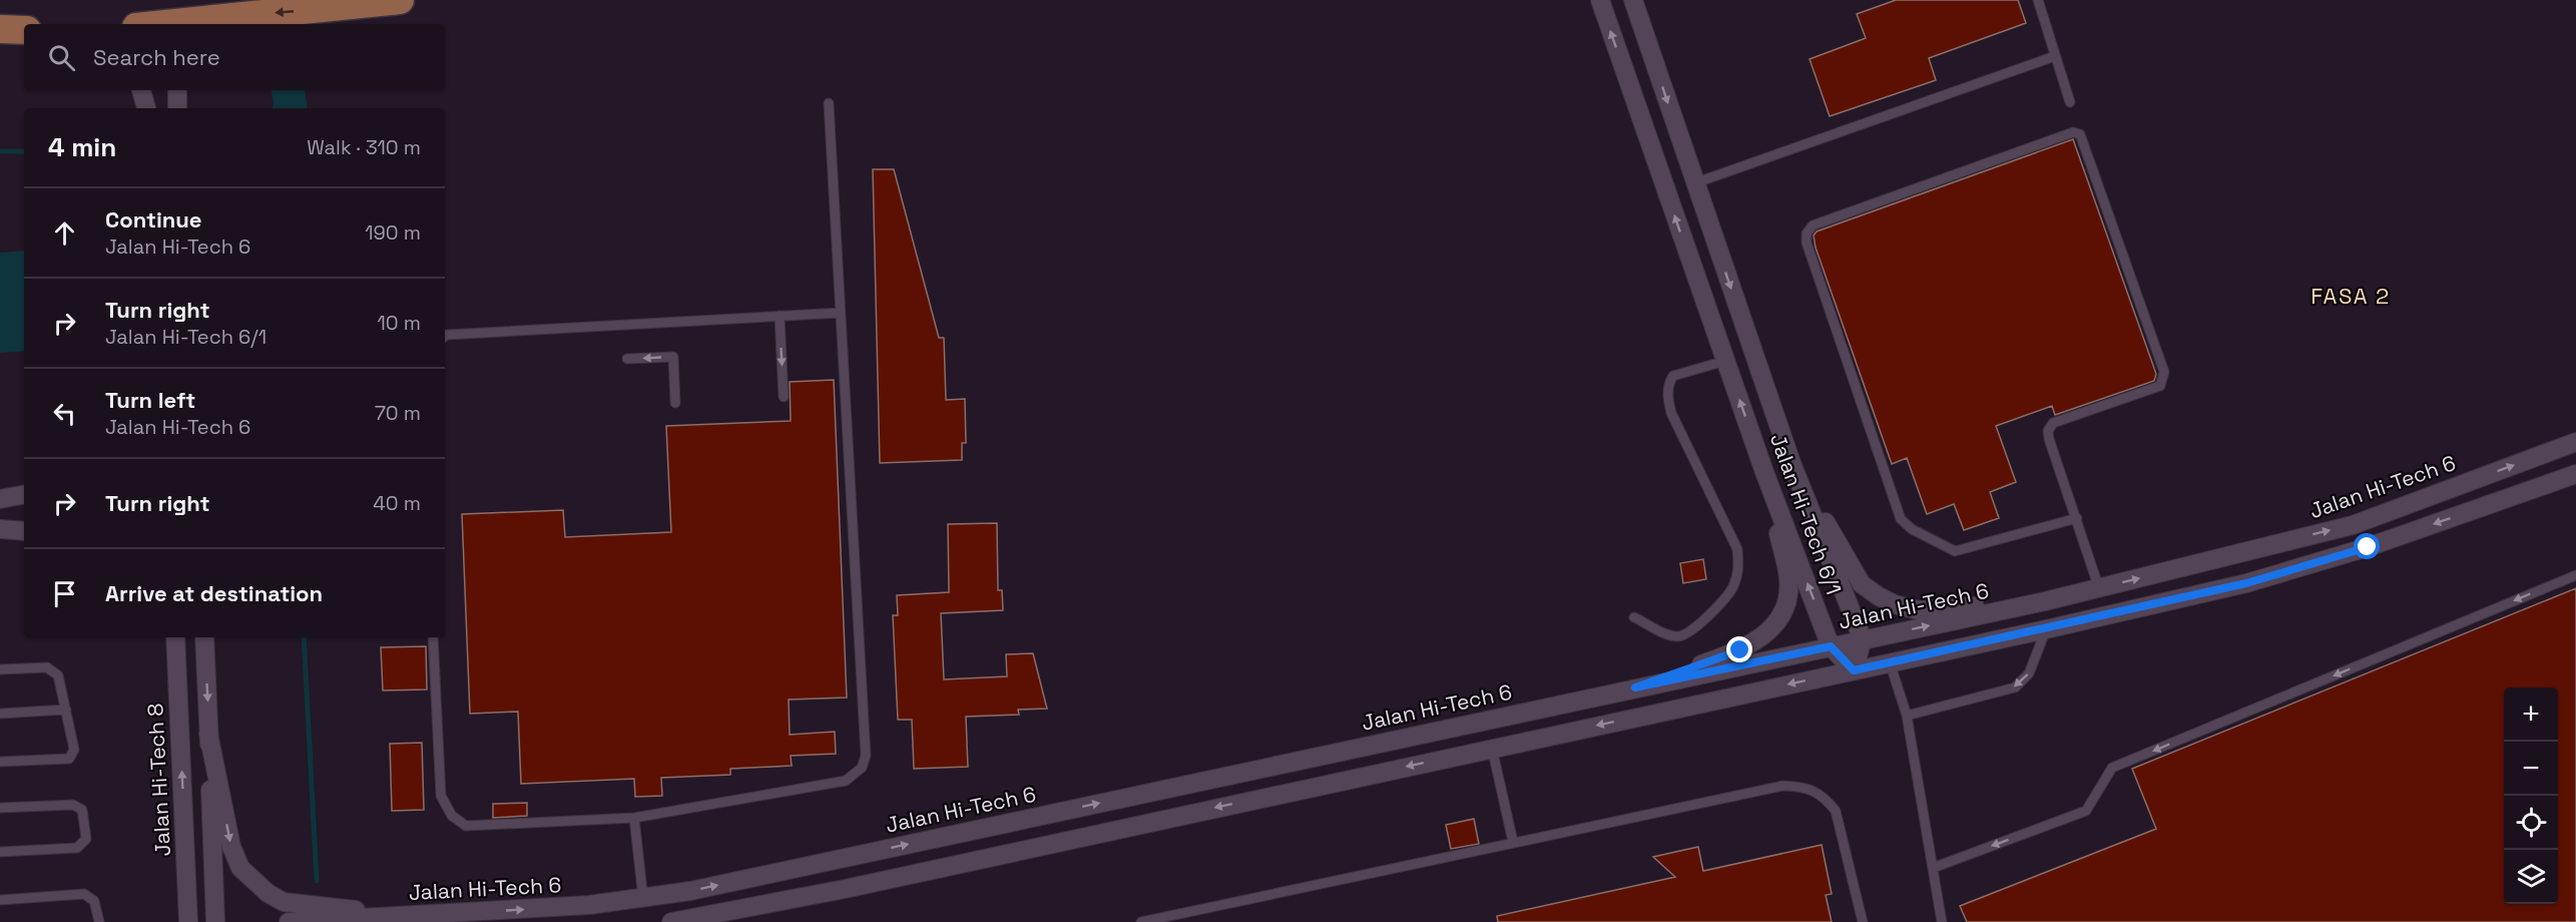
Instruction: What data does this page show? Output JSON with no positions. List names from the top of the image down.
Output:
{
  "streets": {
    "street": ["Jalan Hi-Tech 6", "Jalan Hi-Tech 6/1", "Jalan Hi-Tech 8"]
  },
  "crossings": [
    ["Jalan Hi-Tech 6", "Jalan Hi-Tech 6/1"]
  ],
  "districts": ["FASA 2"],
  "page": {
    "search": "Search here",
    "heading": ["4 min", "Walk · 310 m"],
    "list": [
      ["Continue", "Jalan Hi-Tech 6", "190 m"],
      ["Turn right", "Jalan Hi-Tech 6/1", "10 m"],
      ["Turn left", "Jalan Hi-Tech 6", "70 m"],
      ["Turn right", "40 m"],
      "Arrive at destination"
    ],
    "map_buttons": ["+", "−"]
  }
}
